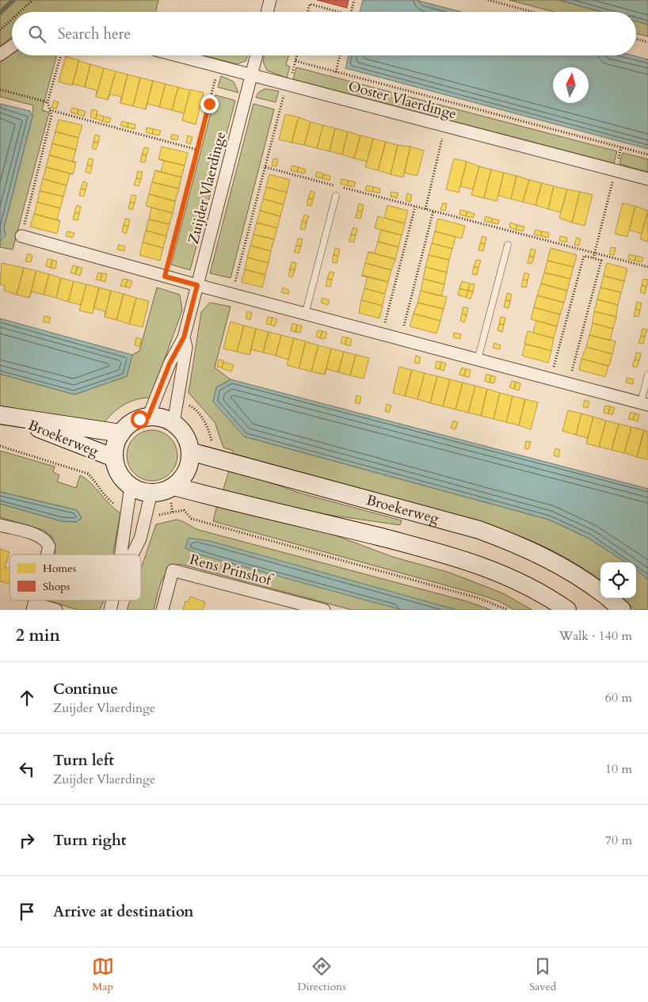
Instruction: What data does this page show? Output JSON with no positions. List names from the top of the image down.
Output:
{
  "streets": {
    "street": [
      "Ooster Vlaerdinge",
      "Zuijder Vlaerdinge",
      "Broekerweg",
      "Rens Prinshof"
    ]
  },
  "crossings": [
    ["Ooster Vlaerdinge", "Zuijder Vlaerdinge"],
    ["Zuijder Vlaerdinge", "Broekerweg"]
  ],
  "legend": ["Homes", "Shops"],
  "north": "top",
  "page": {
    "search": "Search here",
    "heading": ["2 min", "Walk · 140 m"],
    "list": [
      ["Continue", "Zuijder Vlaerdinge", "60 m"],
      ["Turn left", "Zuijder Vlaerdinge", "10 m"],
      ["Turn right", "70 m"],
      "Arrive at destination"
    ],
    "nav": ["Map", "Directions", "Saved"]
  }
}
